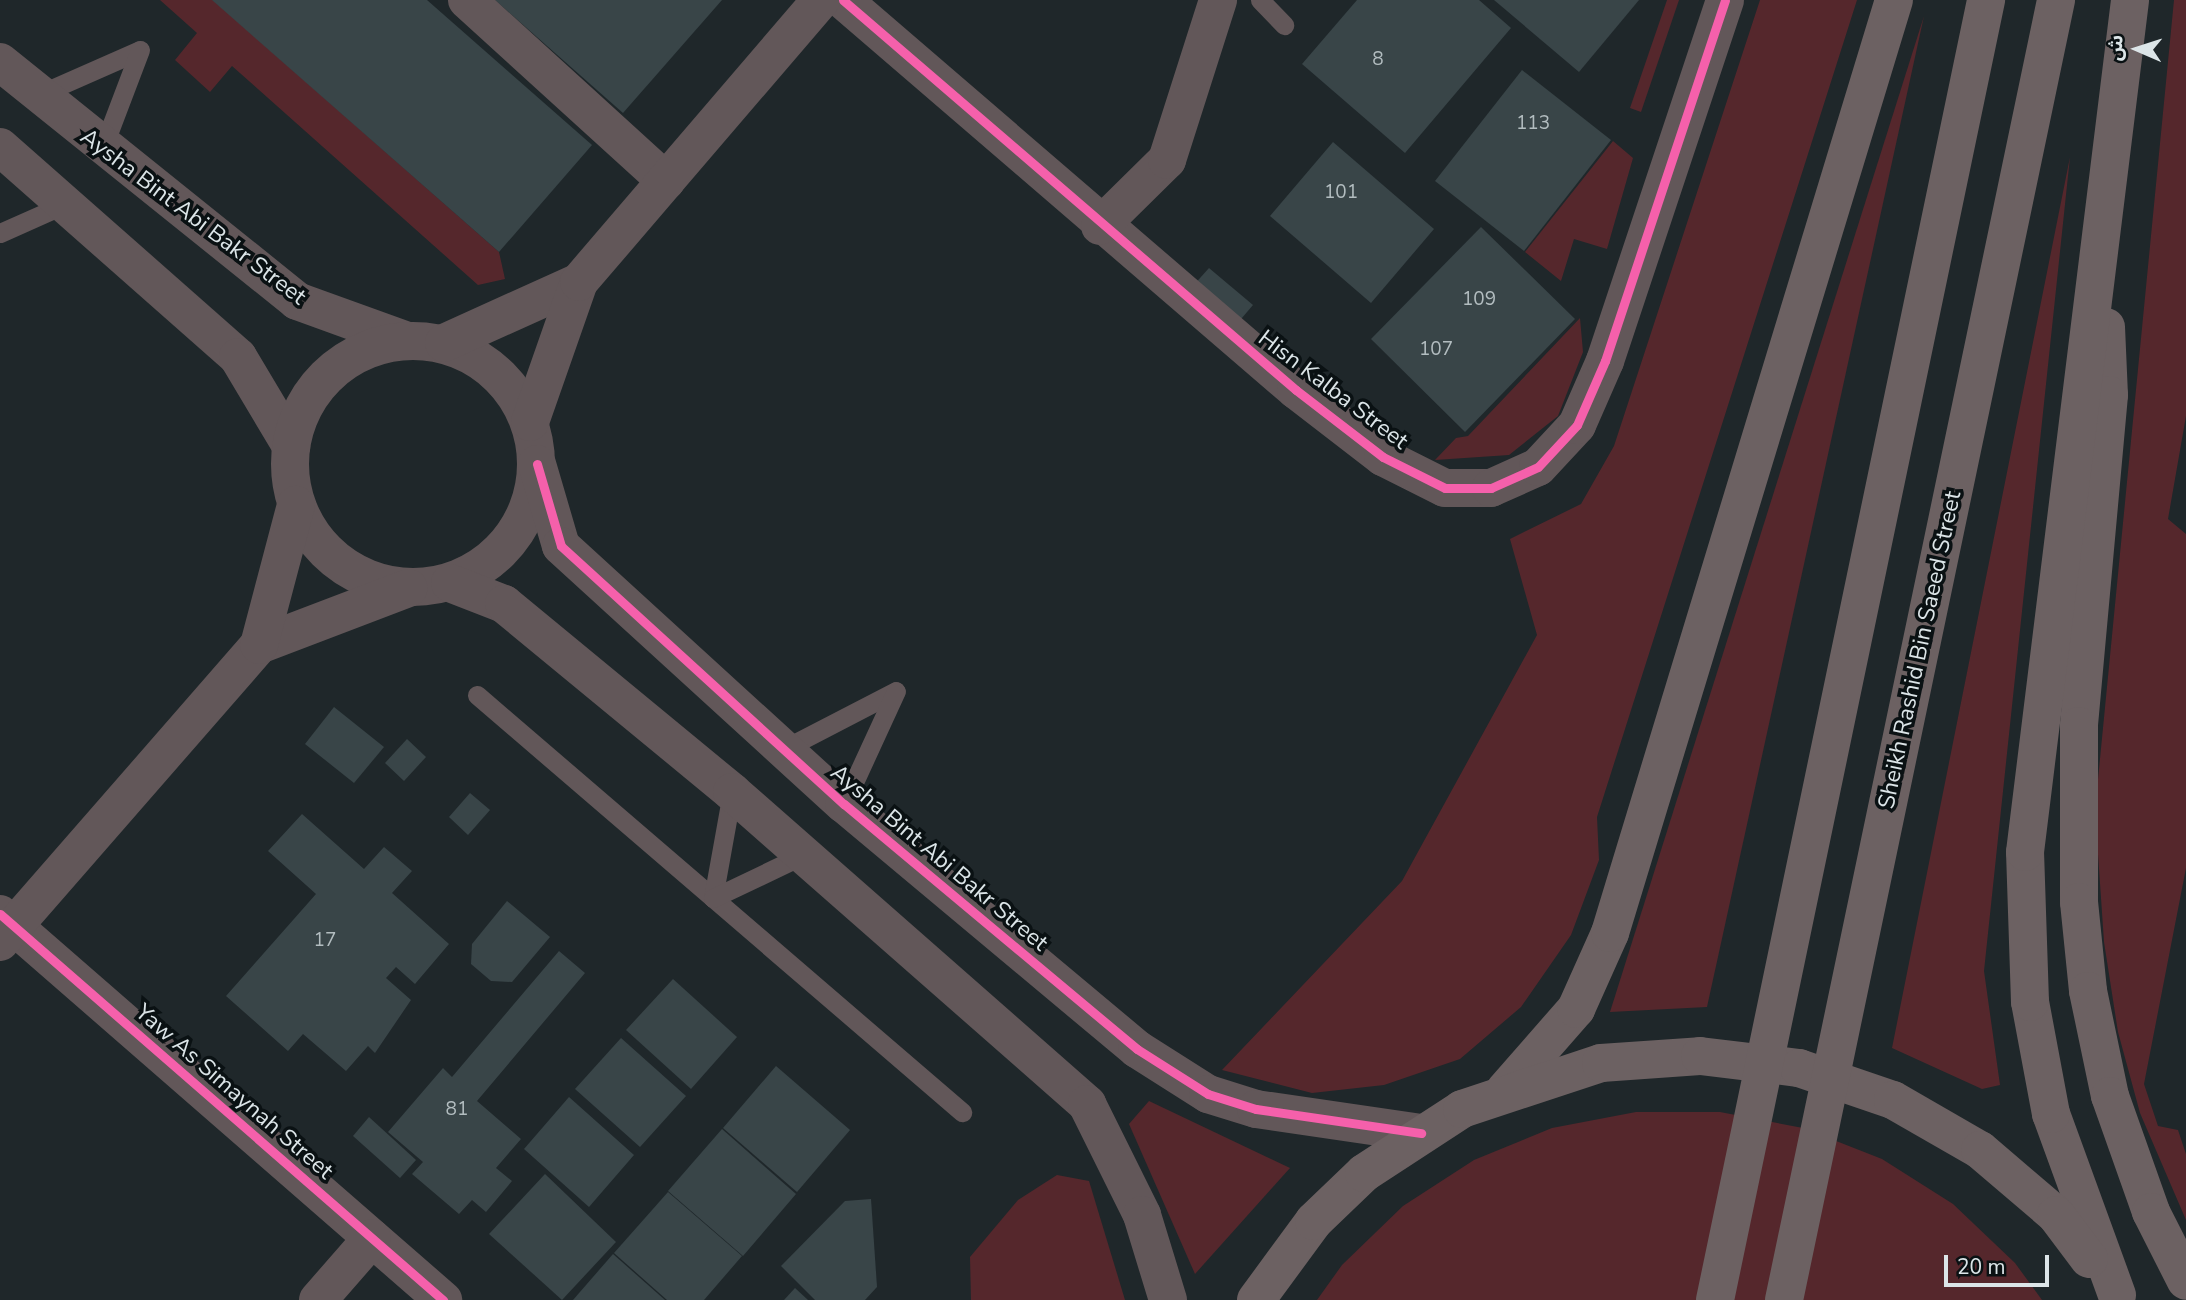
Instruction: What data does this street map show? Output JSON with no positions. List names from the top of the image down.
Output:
{
  "streets": {
    "main road": ["Sheikh Rashid Bin Saeed Street"],
    "street": ["Aysha Bint Abi Bakr Street", "Hisn Kalba Street", "Yaw As Simaynah Street"]
  },
  "house_numbers": [
    "8",
    "113",
    "101",
    "109",
    "107",
    "17",
    "81"
  ],
  "scale_bar": "20 m",
  "north": "left"
}
